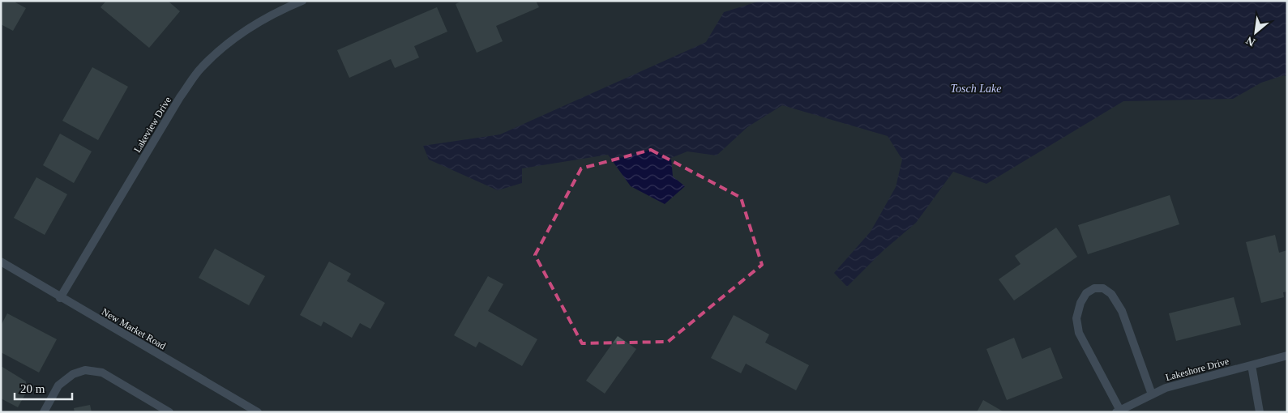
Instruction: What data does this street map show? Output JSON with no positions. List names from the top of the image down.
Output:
{
  "streets": {
    "street": ["Lakeview Drive", "New Market Road", "Lakeshore Drive"]
  },
  "crossings": [
    ["Lakeview Drive", "New Market Road"]
  ],
  "water": ["Tosch Lake"],
  "scale_bar": "20 m",
  "north": "bottom left"
}
